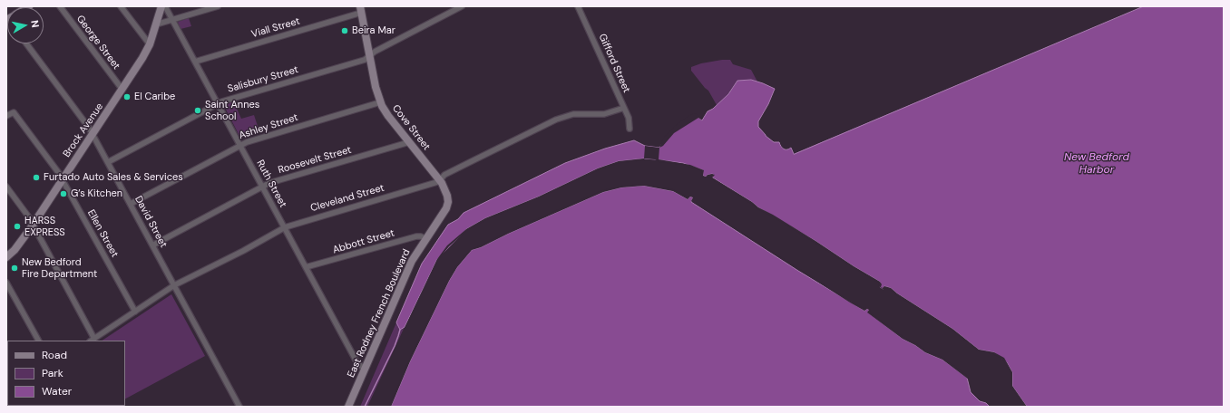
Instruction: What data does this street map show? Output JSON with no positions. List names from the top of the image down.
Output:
{
  "streets": {
    "main road": ["Cove Street", "Brock Avenue", "East Rodney French Boulevard"],
    "street": [
      "Viall Street",
      "George Street",
      "Gifford Street",
      "Salisbury Street",
      "Ashley Street",
      "Roosevelt Street",
      "Ruth Street",
      "Cleveland Street",
      "David Street",
      "Ellen Street",
      "Abbott Street"
    ]
  },
  "crossings": [
    ["Viall Street", "Cove Street"],
    ["Viall Street", "Ruth Street"],
    ["George Street", "Brock Avenue"],
    ["Gifford Street", "Cleveland Street"],
    ["Salisbury Street", "Cove Street"],
    ["Salisbury Street", "Ruth Street"],
    ["Salisbury Street", "David Street"],
    ["Ashley Street", "Cove Street"],
    ["Ashley Street", "Ruth Street"],
    ["Ashley Street", "David Street"],
    ["Cove Street", "Roosevelt Street"],
    ["Cove Street", "Cleveland Street"],
    ["Cove Street", "East Rodney French Boulevard"],
    ["Brock Avenue", "David Street"],
    ["Brock Avenue", "Ellen Street"],
    ["Roosevelt Street", "Ruth Street"],
    ["Roosevelt Street", "David Street"],
    ["Ruth Street", "Cleveland Street"],
    ["Ruth Street", "Abbott Street"],
    ["Ruth Street", "East Rodney French Boulevard"],
    ["Cleveland Street", "David Street"],
    ["Cleveland Street", "Ellen Street"],
    ["Abbott Street", "East Rodney French Boulevard"]
  ],
  "water": ["New Bedford Harbor"],
  "places": [
    "Beira Mar",
    "El Caribe",
    "Saint Annes School",
    "Furtado Auto Sales & Services",
    "G’s Kitchen",
    "HARSS EXPRESS",
    "New Bedford Fire Department"
  ],
  "legend": ["Road", "Park", "Water"],
  "north": "right"
}
